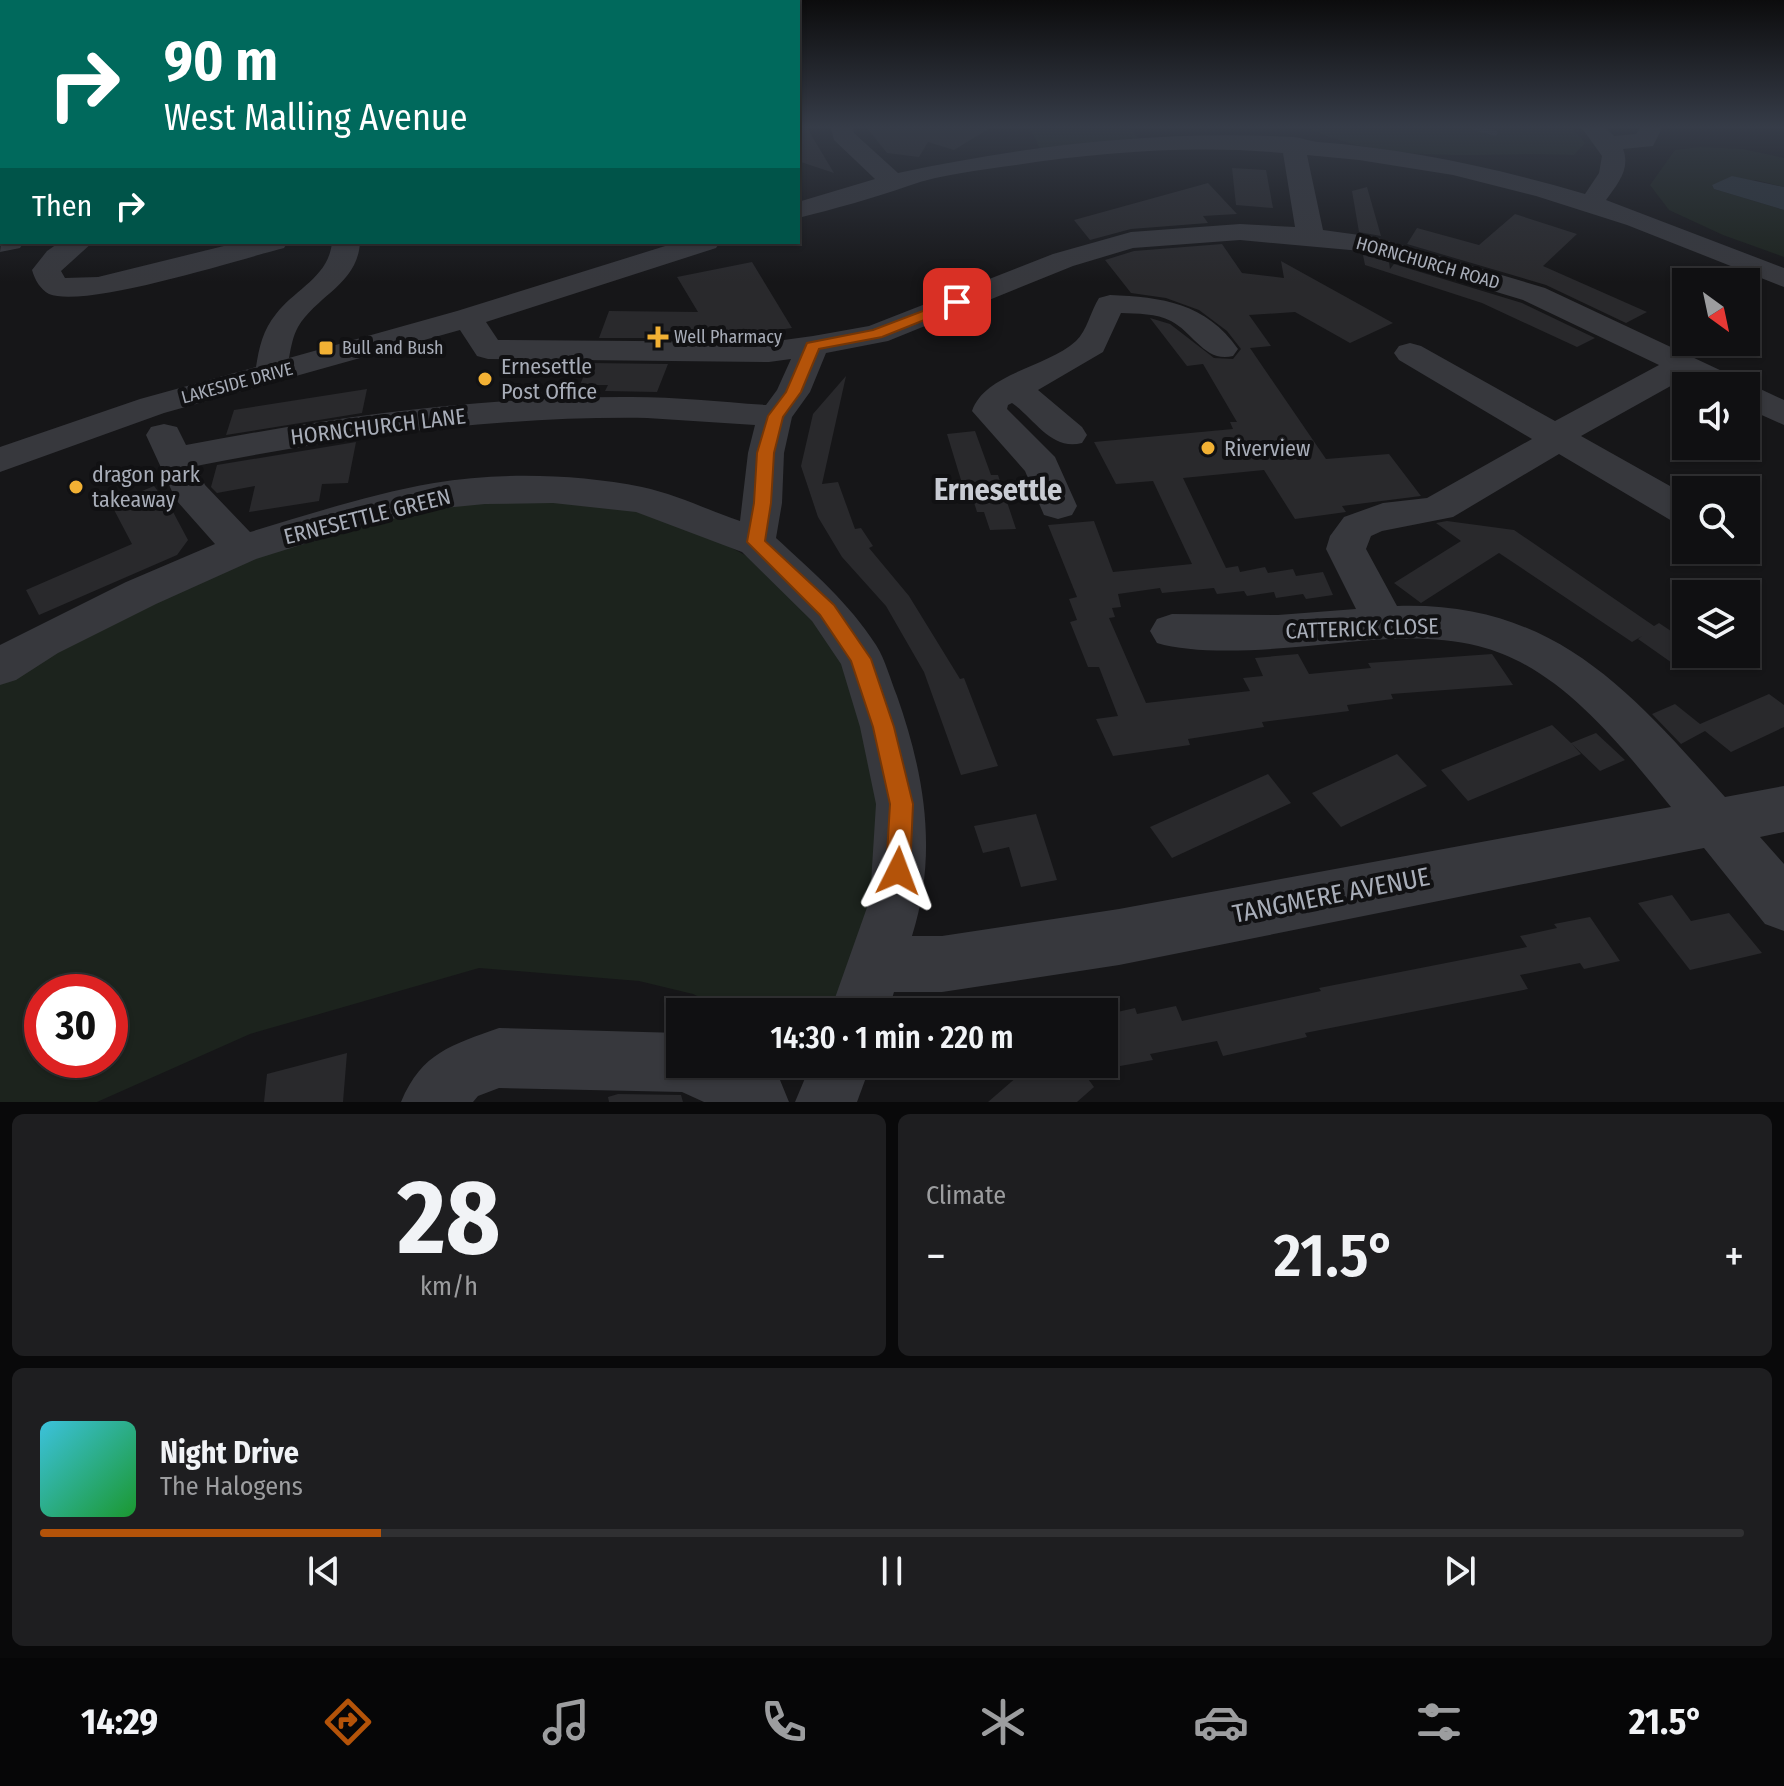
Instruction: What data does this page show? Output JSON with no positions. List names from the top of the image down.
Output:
{
  "streets": {
    "street": [
      "HORNCHURCH ROAD",
      "LAKESIDE DRIVE",
      "HORNCHURCH LANE",
      "ERNESETTLE GREEN",
      "CATTERICK CLOSE",
      "TANGMERE AVENUE"
    ]
  },
  "crossings": [
    ["HORNCHURCH ROAD", "LAKESIDE DRIVE"],
    ["CATTERICK CLOSE", "TANGMERE AVENUE"]
  ],
  "districts": ["Ernesettle"],
  "places": {
    "health": ["Well Pharmacy"],
    "transit": ["Bull and Bush"],
    "other": ["Ernesettle Post Office", "Riverview", "dragon park takeaway"]
  },
  "north": "bottom right",
  "page": {
    "turn": ["90 m", "West Malling Avenue"],
    "then": "Then",
    "limit": "30",
    "trip": "14:30 · 1 min · 220 m",
    "tile": [
      ["28", "km/h"],
      "Climate"
    ],
    "heat": ["−", "21.5°", "+"],
    "song": ["Night Drive", "The Halogens"],
    "tabs": ["14:29", "21.5°"]
  }
}
